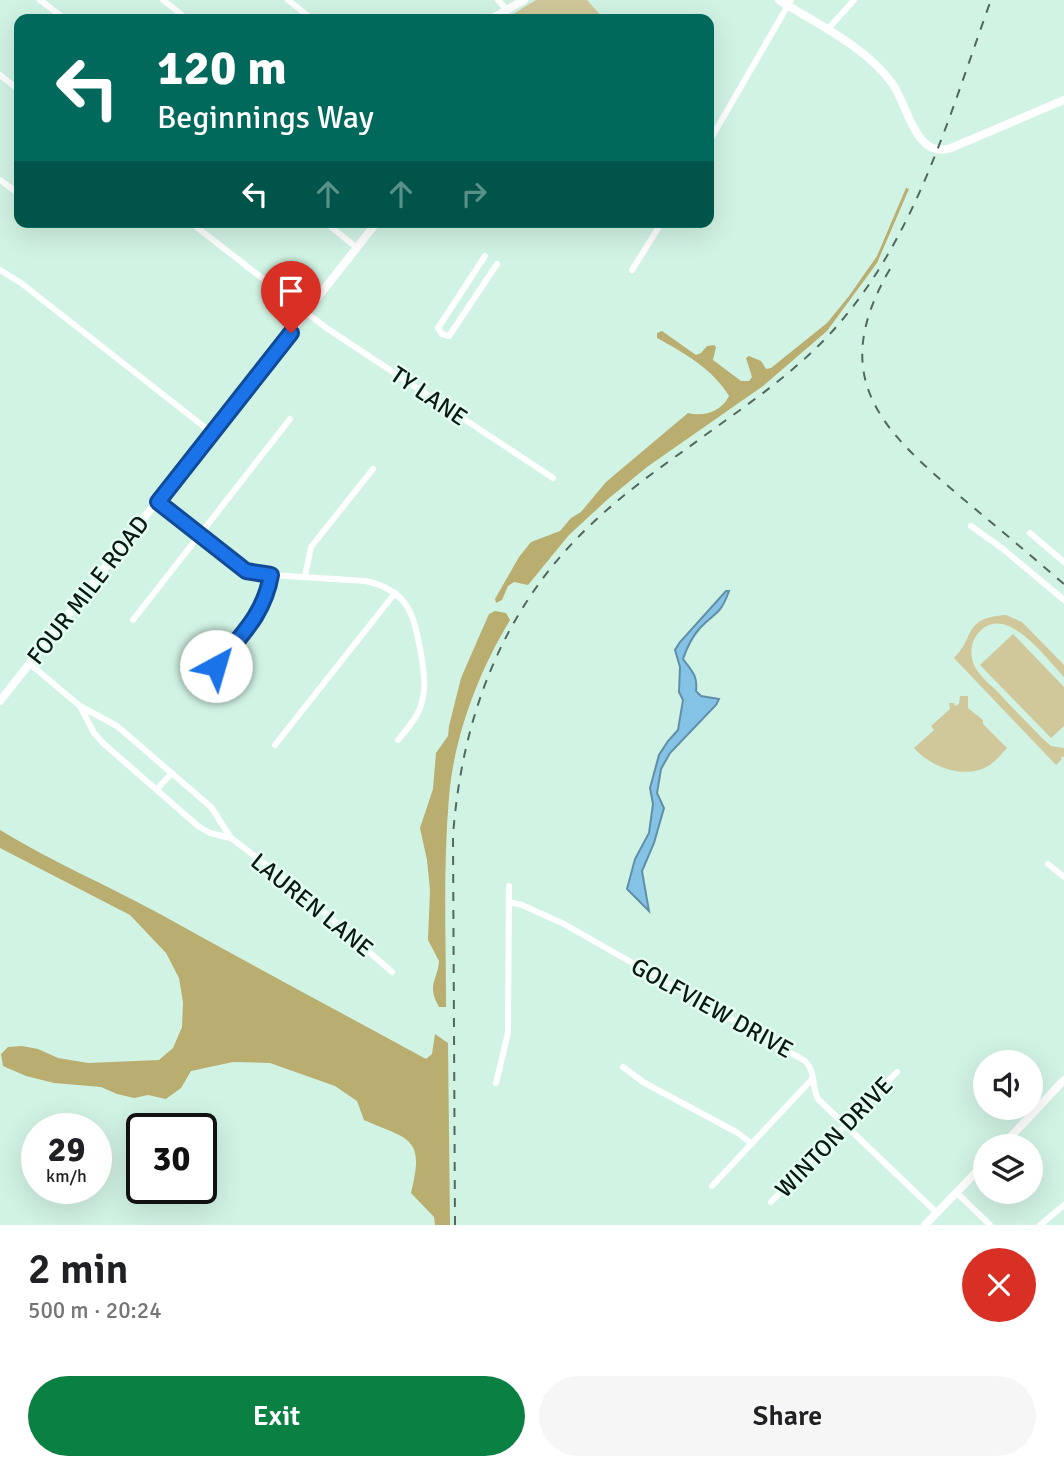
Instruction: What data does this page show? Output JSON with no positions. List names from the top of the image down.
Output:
{
  "streets": {
    "street": [
      "TY LANE",
      "FOUR MILE ROAD",
      "LAUREN LANE",
      "GOLFVIEW DRIVE",
      "WINTON DRIVE"
    ]
  },
  "crossings": [
    ["TY LANE", "FOUR MILE ROAD"],
    ["FOUR MILE ROAD", "LAUREN LANE"],
    ["GOLFVIEW DRIVE", "WINTON DRIVE"]
  ],
  "page": {
    "turn": ["120 m", "Beginnings Way"],
    "speed": "29 km/h",
    "limit": "30",
    "heading": ["2 min", "500 m · 20:24"],
    "buttons": ["Exit", "Share"]
  }
}
